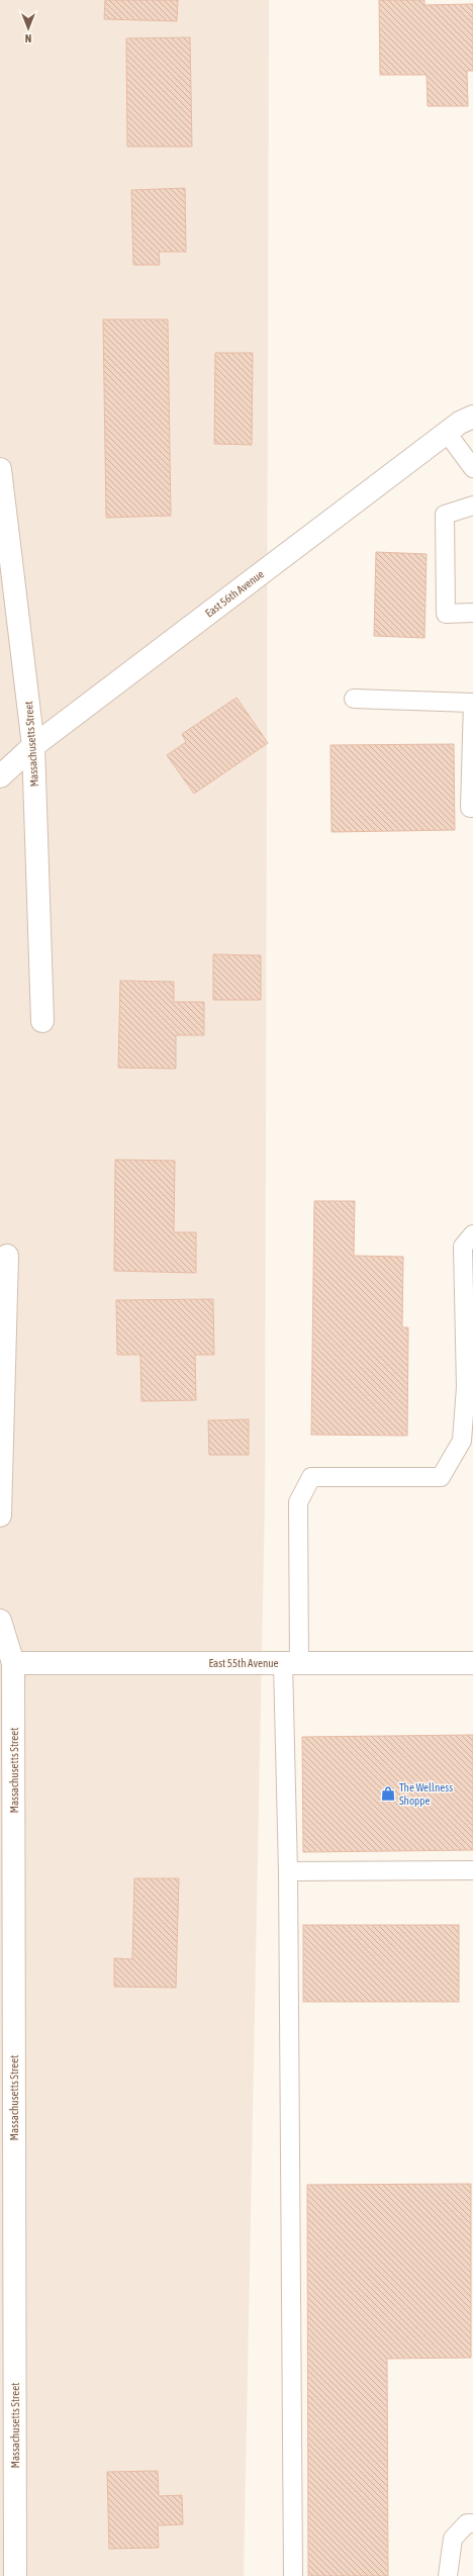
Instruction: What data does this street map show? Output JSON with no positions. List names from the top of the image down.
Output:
{
  "streets": {
    "street": ["East 56th Avenue", "Massachusetts Street", "East 55th Avenue"]
  },
  "crossings": [
    ["East 56th Avenue", "Massachusetts Street"],
    ["Massachusetts Street", "East 55th Avenue"]
  ],
  "places": {
    "shop": ["The Wellness Shoppe"]
  },
  "north": "bottom"
}
